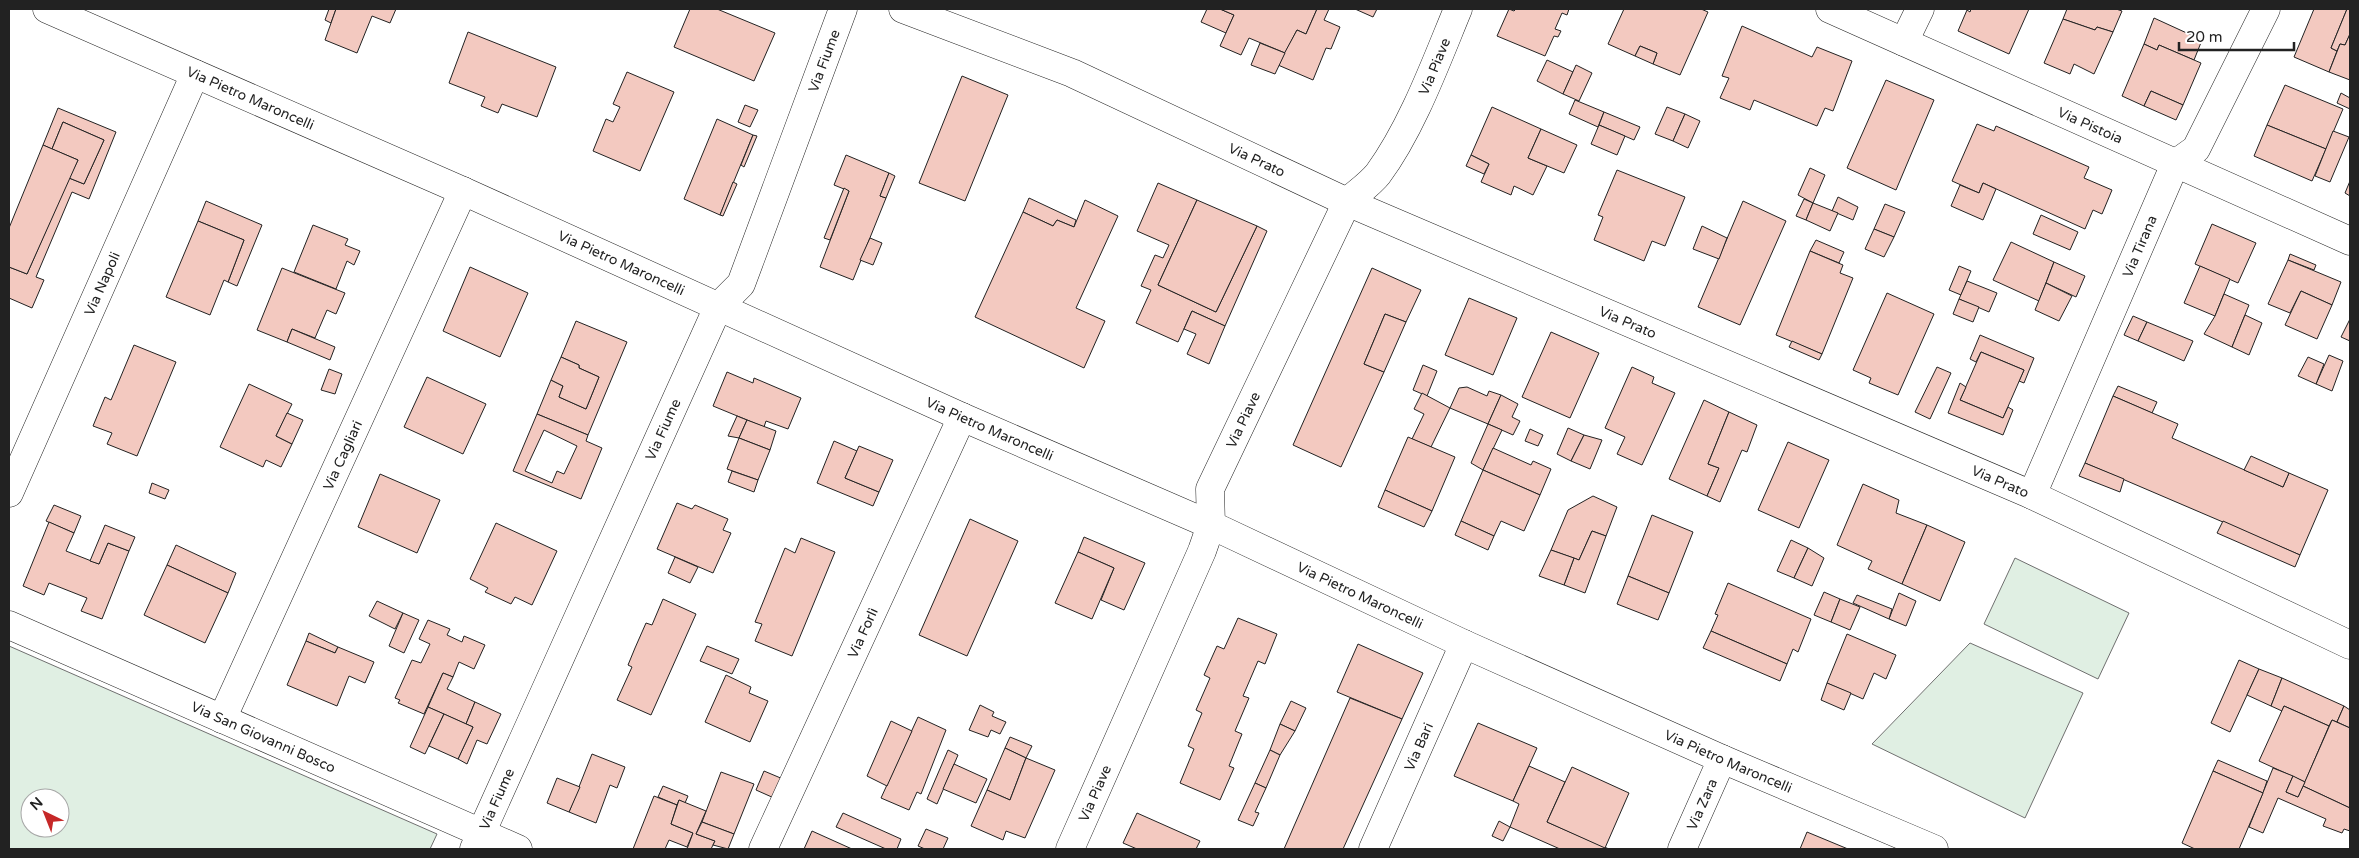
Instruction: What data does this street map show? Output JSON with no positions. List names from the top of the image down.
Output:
{
  "streets": {
    "street": [
      "Via Fiume",
      "Via Piave",
      "Via Pietro Maroncelli",
      "Via Pistoia",
      "Via Prato",
      "Via Tirana",
      "Via Napoli",
      "Via Cagliari",
      "Via Forlì",
      "Via San Giovanni Bosco",
      "Via Bari",
      "Via Zara"
    ]
  },
  "crossings": [
    ["Via Fiume", "Via Pietro Maroncelli"],
    ["Via Fiume", "Via San Giovanni Bosco"],
    ["Via Piave", "Via Pietro Maroncelli"],
    ["Via Piave", "Via Prato"],
    ["Via Pietro Maroncelli", "Via Napoli"],
    ["Via Pietro Maroncelli", "Via Cagliari"],
    ["Via Pietro Maroncelli", "Via Forlì"],
    ["Via Pietro Maroncelli", "Via Bari"],
    ["Via Pietro Maroncelli", "Via Zara"],
    ["Via Pistoia", "Via Tirana"],
    ["Via Prato", "Via Tirana"],
    ["Via Cagliari", "Via San Giovanni Bosco"]
  ],
  "scale_bar": "20 m",
  "north": "top left"
}
